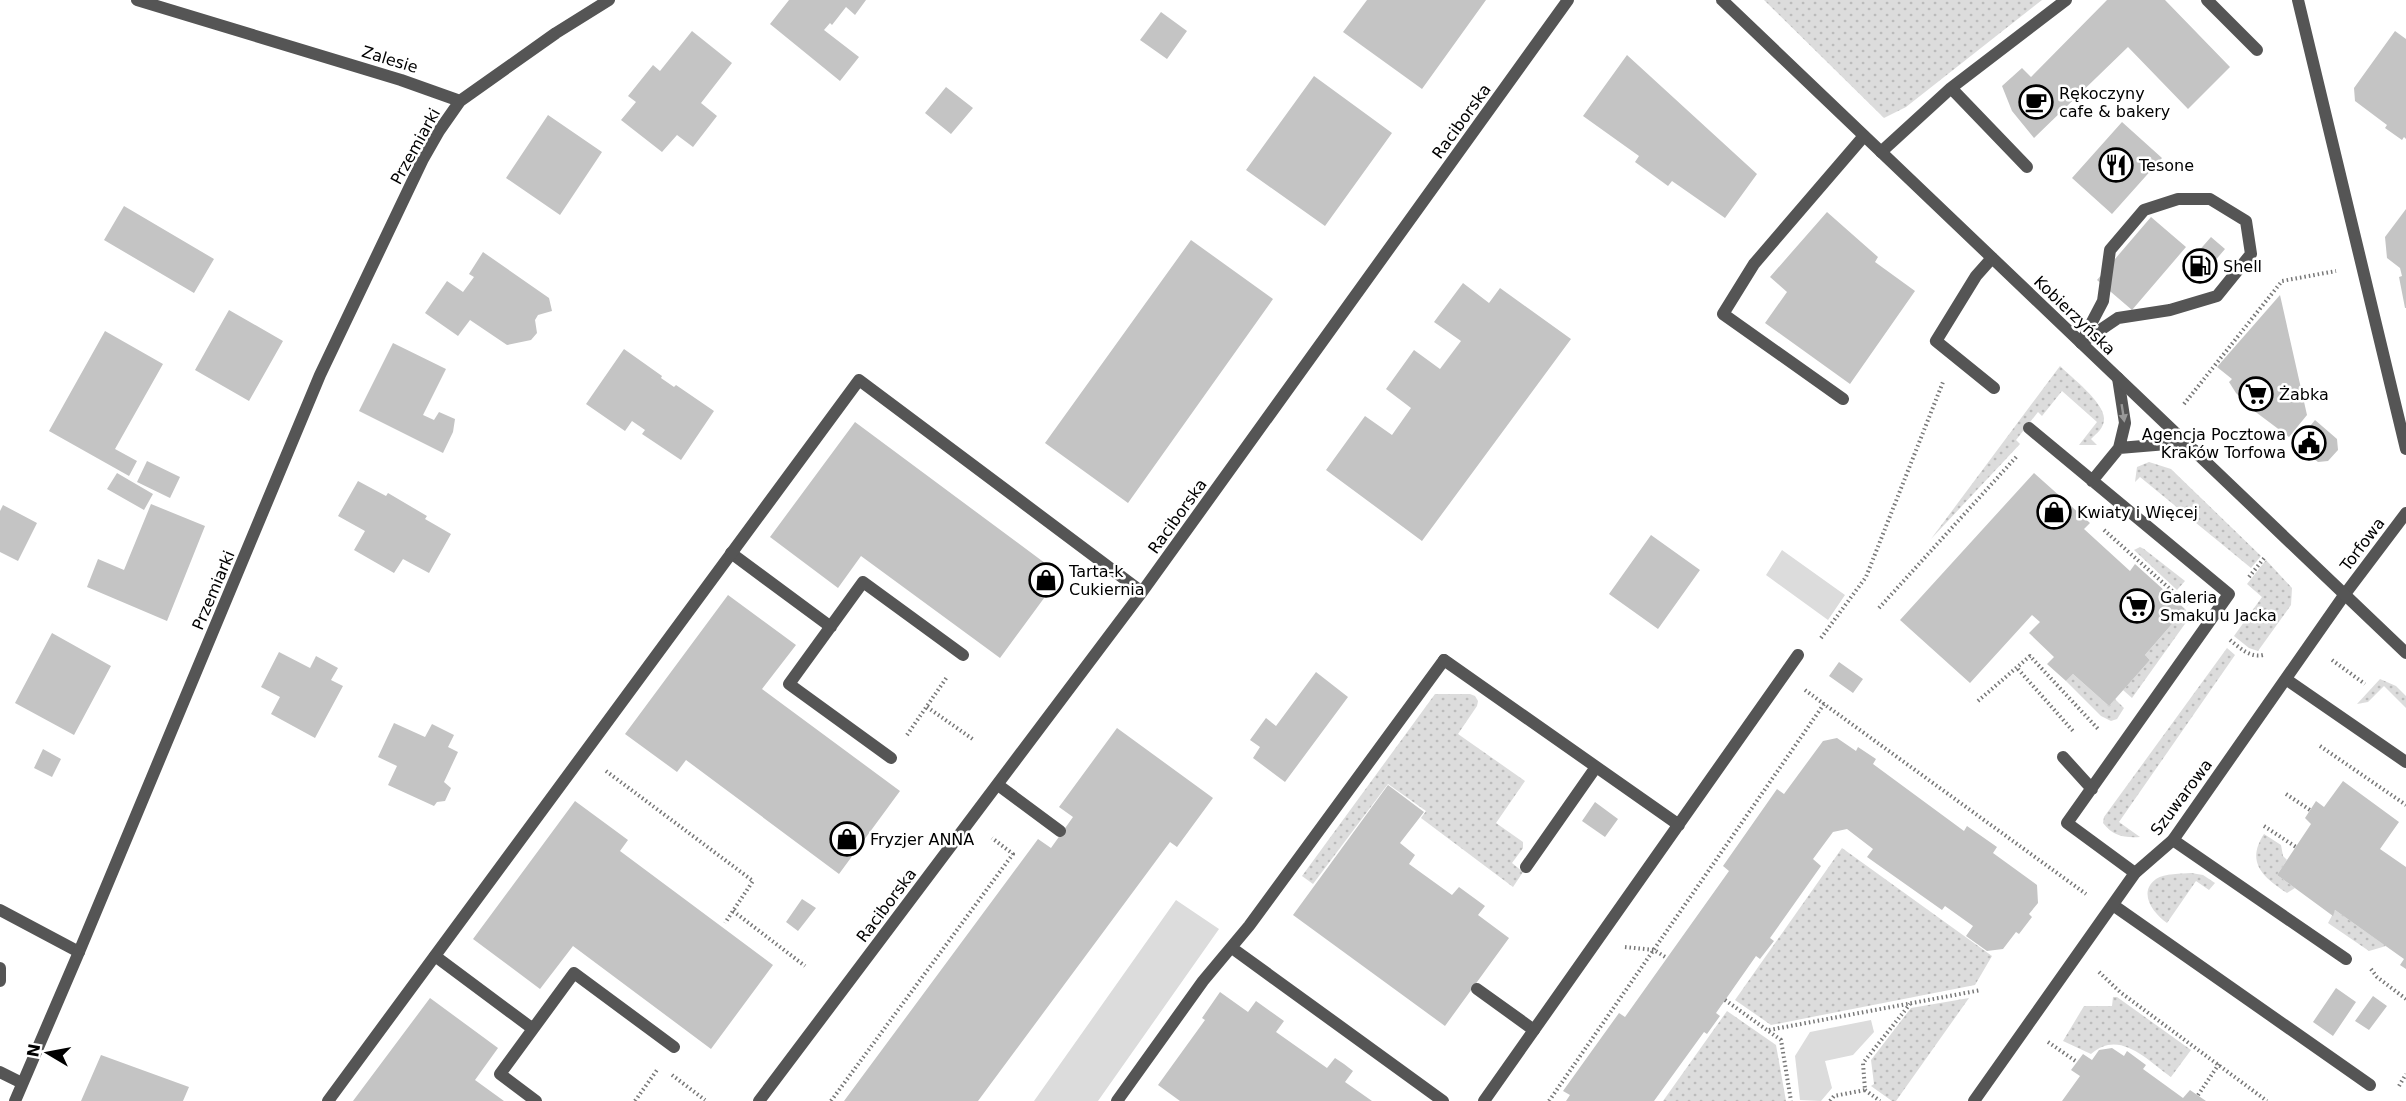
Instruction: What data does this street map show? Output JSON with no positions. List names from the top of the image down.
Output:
{
  "streets": {
    "street": [
      "Zalesie",
      "Raciborska",
      "Przemiarki",
      "Kobierzyńska",
      "Torfowa",
      "Szuwarowa"
    ]
  },
  "crossings": [
    ["Zalesie", "Przemiarki"],
    ["Kobierzyńska", "Torfowa"],
    ["Kobierzyńska", "Szuwarowa"],
    ["Torfowa", "Szuwarowa"]
  ],
  "places": {
    "cafe": ["Rękoczyny cafe & bakery"],
    "restaurant": ["Tesone"],
    "fuel station": ["Shell"],
    "supermarket": ["Żabka", "Galeria Smaku u Jacka"],
    "public building": ["Agencja Pocztowa Kraków Torfowa"],
    "shop": ["Kwiaty i Więcej", "Tarta-k Cukiernia", "Fryzjer ANNA"]
  },
  "north": "left"
}
